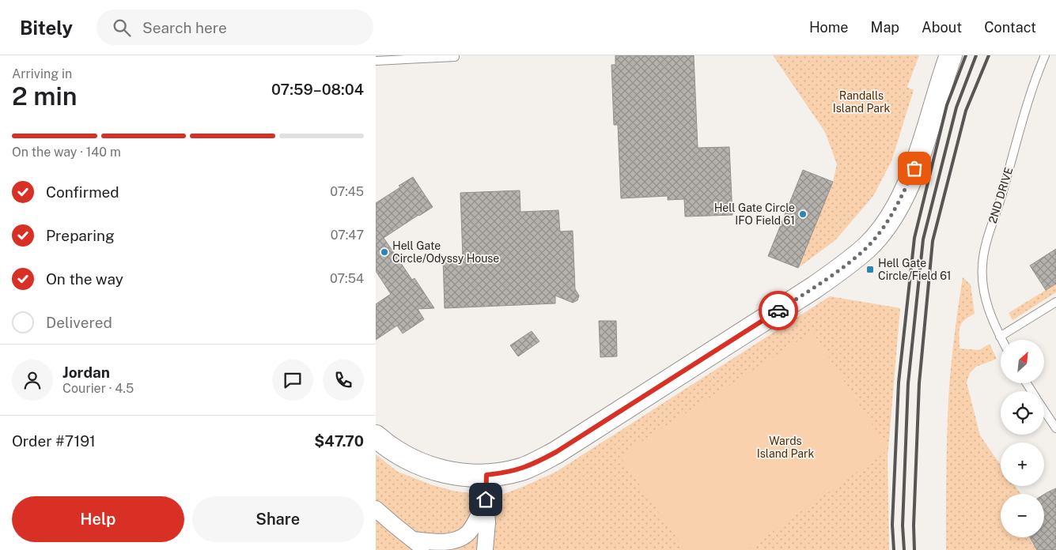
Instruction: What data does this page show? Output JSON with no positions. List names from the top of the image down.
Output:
{
  "streets": {
    "lane": ["2ND DRIVE"]
  },
  "parks": ["Randalls Island Park", "Wards Island Park"],
  "places": {
    "other": ["Hell Gate Circle IFO Field 61", "Hell Gate Circle/Odyssy House"],
    "transit": ["Hell Gate Circle/Field 61"]
  },
  "north": "top right",
  "page": {
    "header": "Bitely",
    "search": "Search here",
    "nav": [
      "Home",
      "Map",
      "About",
      "Contact"
    ],
    "heading": ["2 min", "Arriving in", "07:59–08:04"],
    "panel": [
      "Jordan",
      "Courier · 4.5",
      "Order #7191",
      "$47.70"
    ],
    "bar": "On the way · 140 m",
    "list": [
      ["Confirmed", "07:45"],
      ["Preparing", "07:47"],
      ["On the way", "07:54"],
      "Delivered"
    ],
    "map_buttons": ["+", "−"],
    "buttons": ["Help", "Share"]
  }
}
